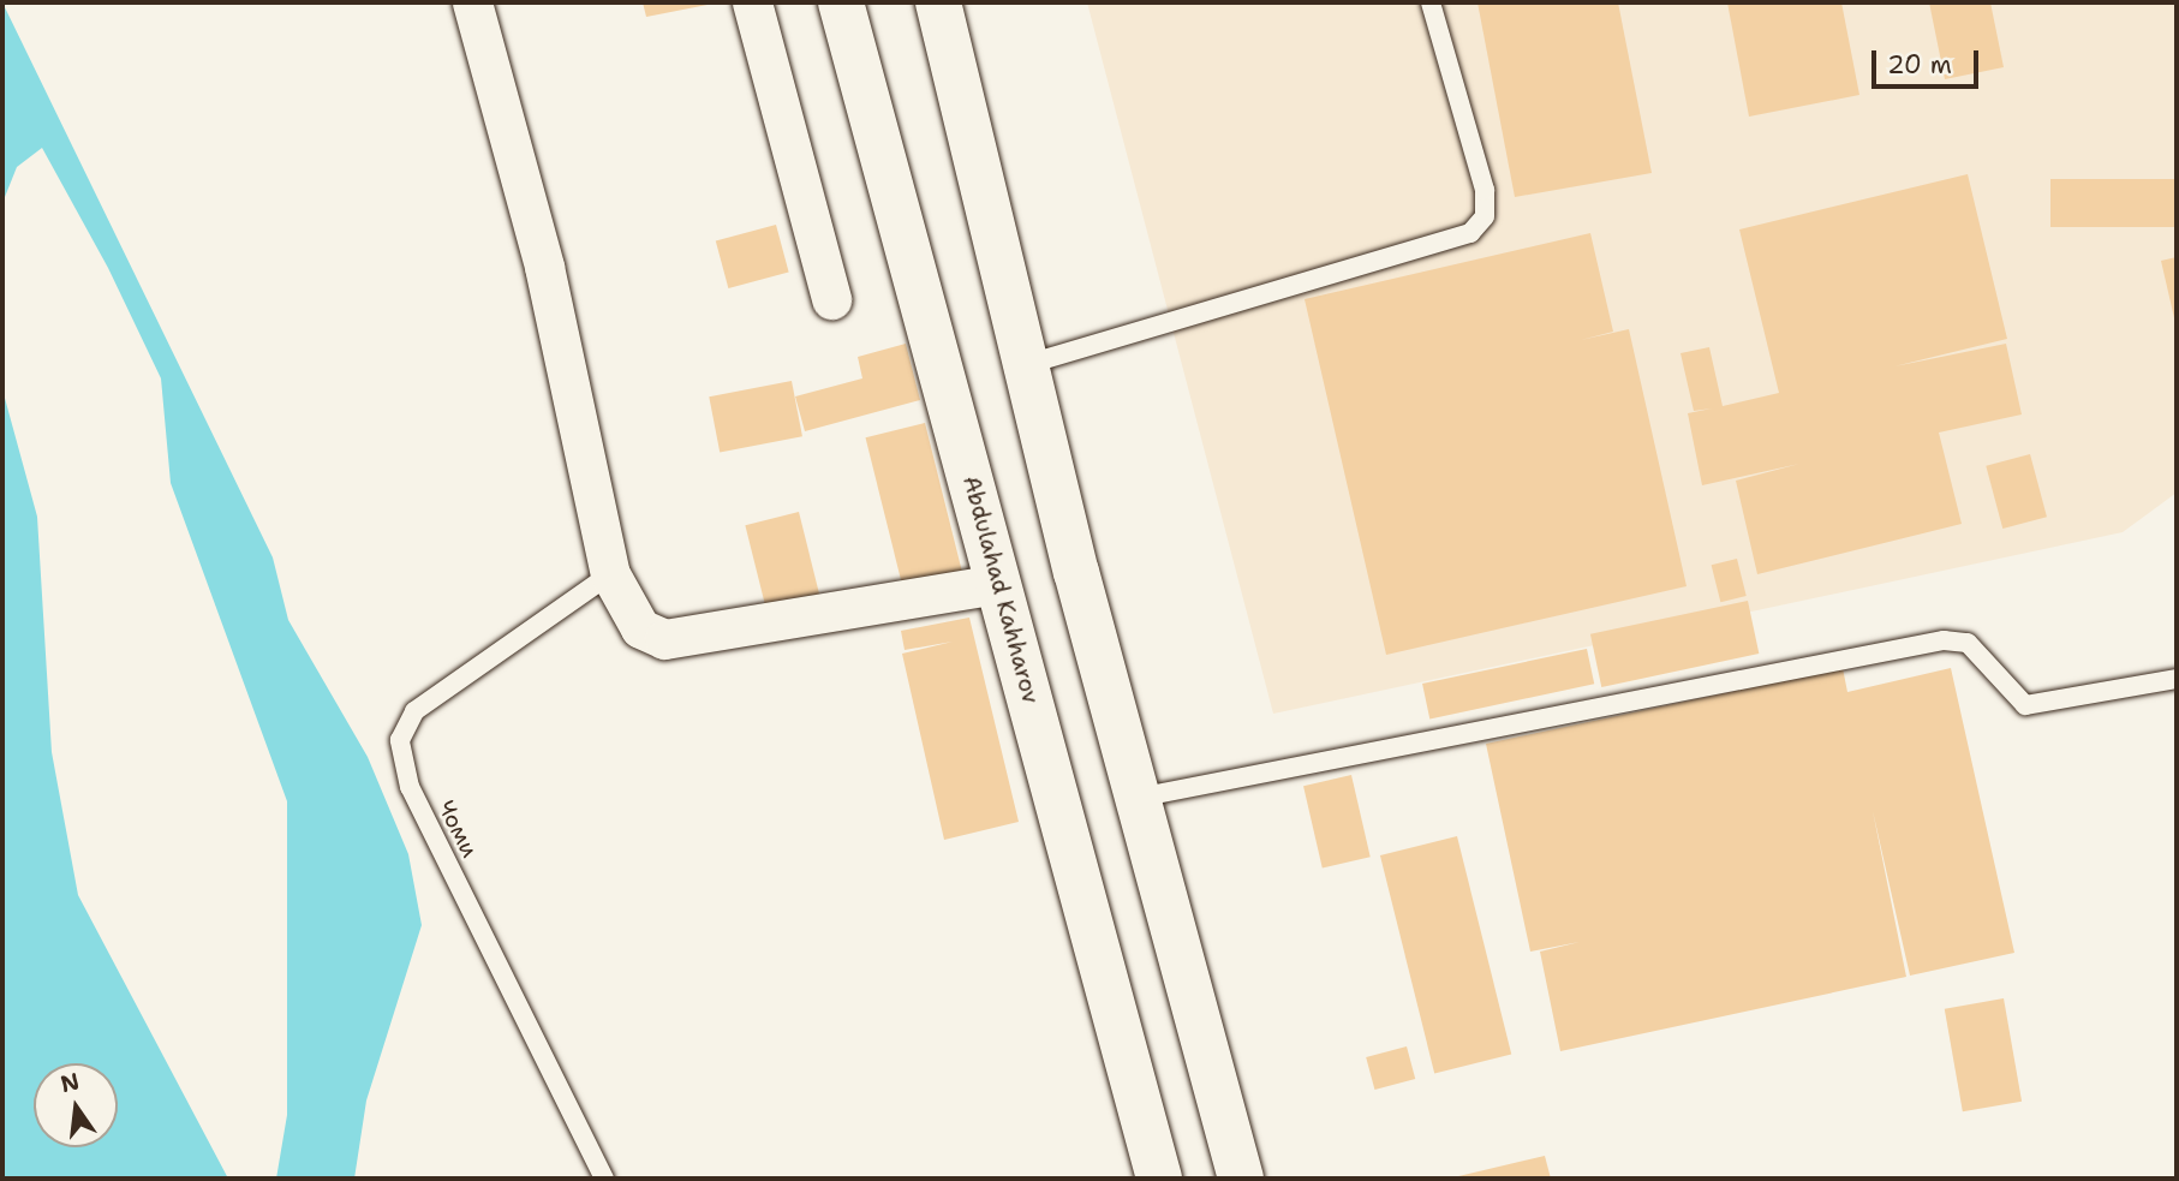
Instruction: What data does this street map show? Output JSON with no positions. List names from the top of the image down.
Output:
{
  "streets": {
    "main road": ["Abdulahad Kahharov"],
    "lane": ["Чоми"]
  },
  "scale_bar": "20 m",
  "north": "top"
}
